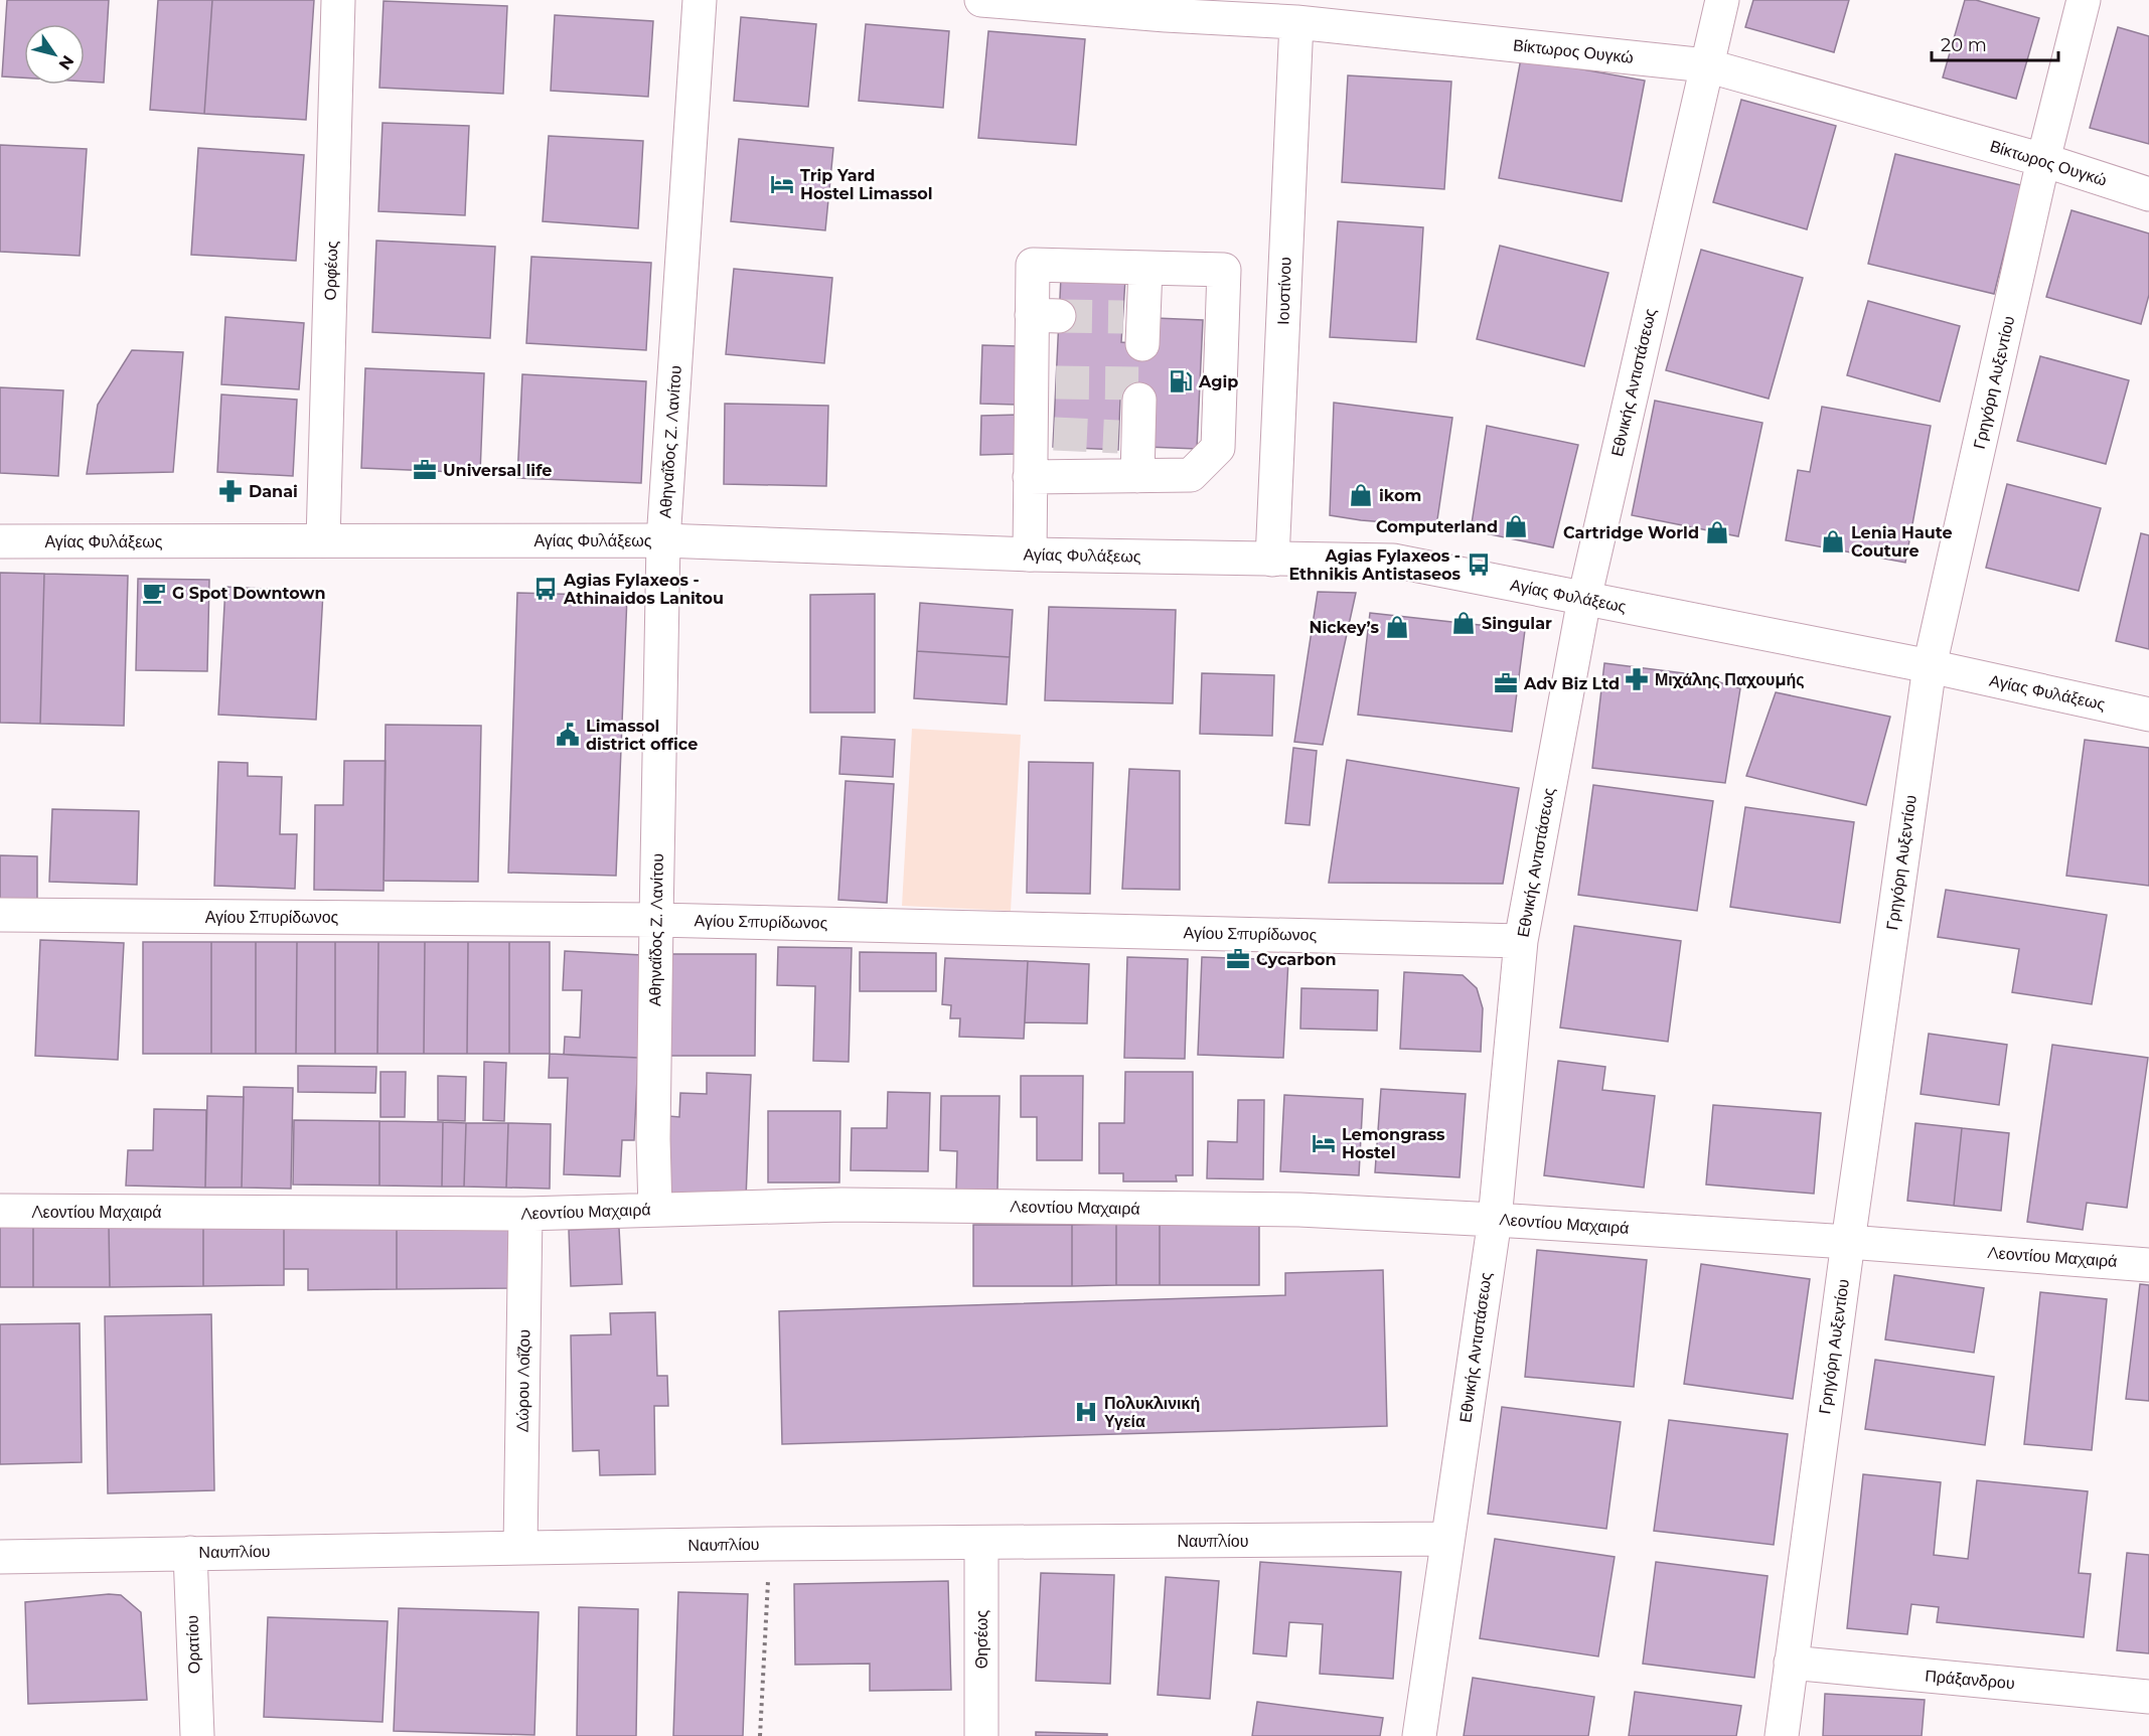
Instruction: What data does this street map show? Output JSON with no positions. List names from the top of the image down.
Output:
{
  "streets": {
    "street": [
      "Βίκτωρος Ουγκώ",
      "Ορφέως",
      "Ιουστίνου",
      "Εθνικής Αντιστάσεως",
      "Γρηγόρη Αυξεντίου",
      "Αθηναΐδος Ζ. Λανίτου",
      "Αγίας Φυλάξεως",
      "Αγίου Σπυρίδωνος",
      "Λεοντίου Μαχαιρά",
      "Δώρου Λοΐζου",
      "Ναυπλίου",
      "Θησέως",
      "Ορατίου",
      "Πράξανδρου"
    ]
  },
  "crossings": [
    ["Βίκτωρος Ουγκώ", "Ιουστίνου"],
    ["Βίκτωρος Ουγκώ", "Εθνικής Αντιστάσεως"],
    ["Βίκτωρος Ουγκώ", "Γρηγόρη Αυξεντίου"],
    ["Ορφέως", "Αγίας Φυλάξεως"],
    ["Ιουστίνου", "Αγίας Φυλάξεως"],
    ["Εθνικής Αντιστάσεως", "Αγίας Φυλάξεως"],
    ["Εθνικής Αντιστάσεως", "Αγίου Σπυρίδωνος"],
    ["Εθνικής Αντιστάσεως", "Λεοντίου Μαχαιρά"],
    ["Εθνικής Αντιστάσεως", "Ναυπλίου"],
    ["Γρηγόρη Αυξεντίου", "Αγίας Φυλάξεως"],
    ["Γρηγόρη Αυξεντίου", "Λεοντίου Μαχαιρά"],
    ["Γρηγόρη Αυξεντίου", "Πράξανδρου"],
    ["Αθηναΐδος Ζ. Λανίτου", "Αγίας Φυλάξεως"],
    ["Αθηναΐδος Ζ. Λανίτου", "Αγίου Σπυρίδωνος"],
    ["Αθηναΐδος Ζ. Λανίτου", "Λεοντίου Μαχαιρά"],
    ["Λεοντίου Μαχαιρά", "Δώρου Λοΐζου"],
    ["Δώρου Λοΐζου", "Ναυπλίου"],
    ["Ναυπλίου", "Θησέως"],
    ["Ναυπλίου", "Ορατίου"]
  ],
  "places": {
    "hotel": ["Trip Yard Hostel Limassol", "Lemongrass Hostel"],
    "fuel station": ["Agip"],
    "office": ["Universal life", "Adv Biz Ltd", "Cycarbon"],
    "pharmacy": ["Danai", "Μιχάλης Παχουμής"],
    "shop": [
      "ikom",
      "Computerland",
      "Cartridge World",
      "Lenia Haute Couture",
      "Singular",
      "Nickey’s"
    ],
    "bus stop": ["Agias Fylaxeos - Ethnikis Antistaseos", "Agias Fylaxeos - Athinaidos Lanitou"],
    "cafe": ["G Spot Downtown"],
    "public building": ["Limassol district office"],
    "hospital": ["Πολυκλινική Υγεία"]
  },
  "scale_bar": "20 m",
  "north": "bottom right"
}
